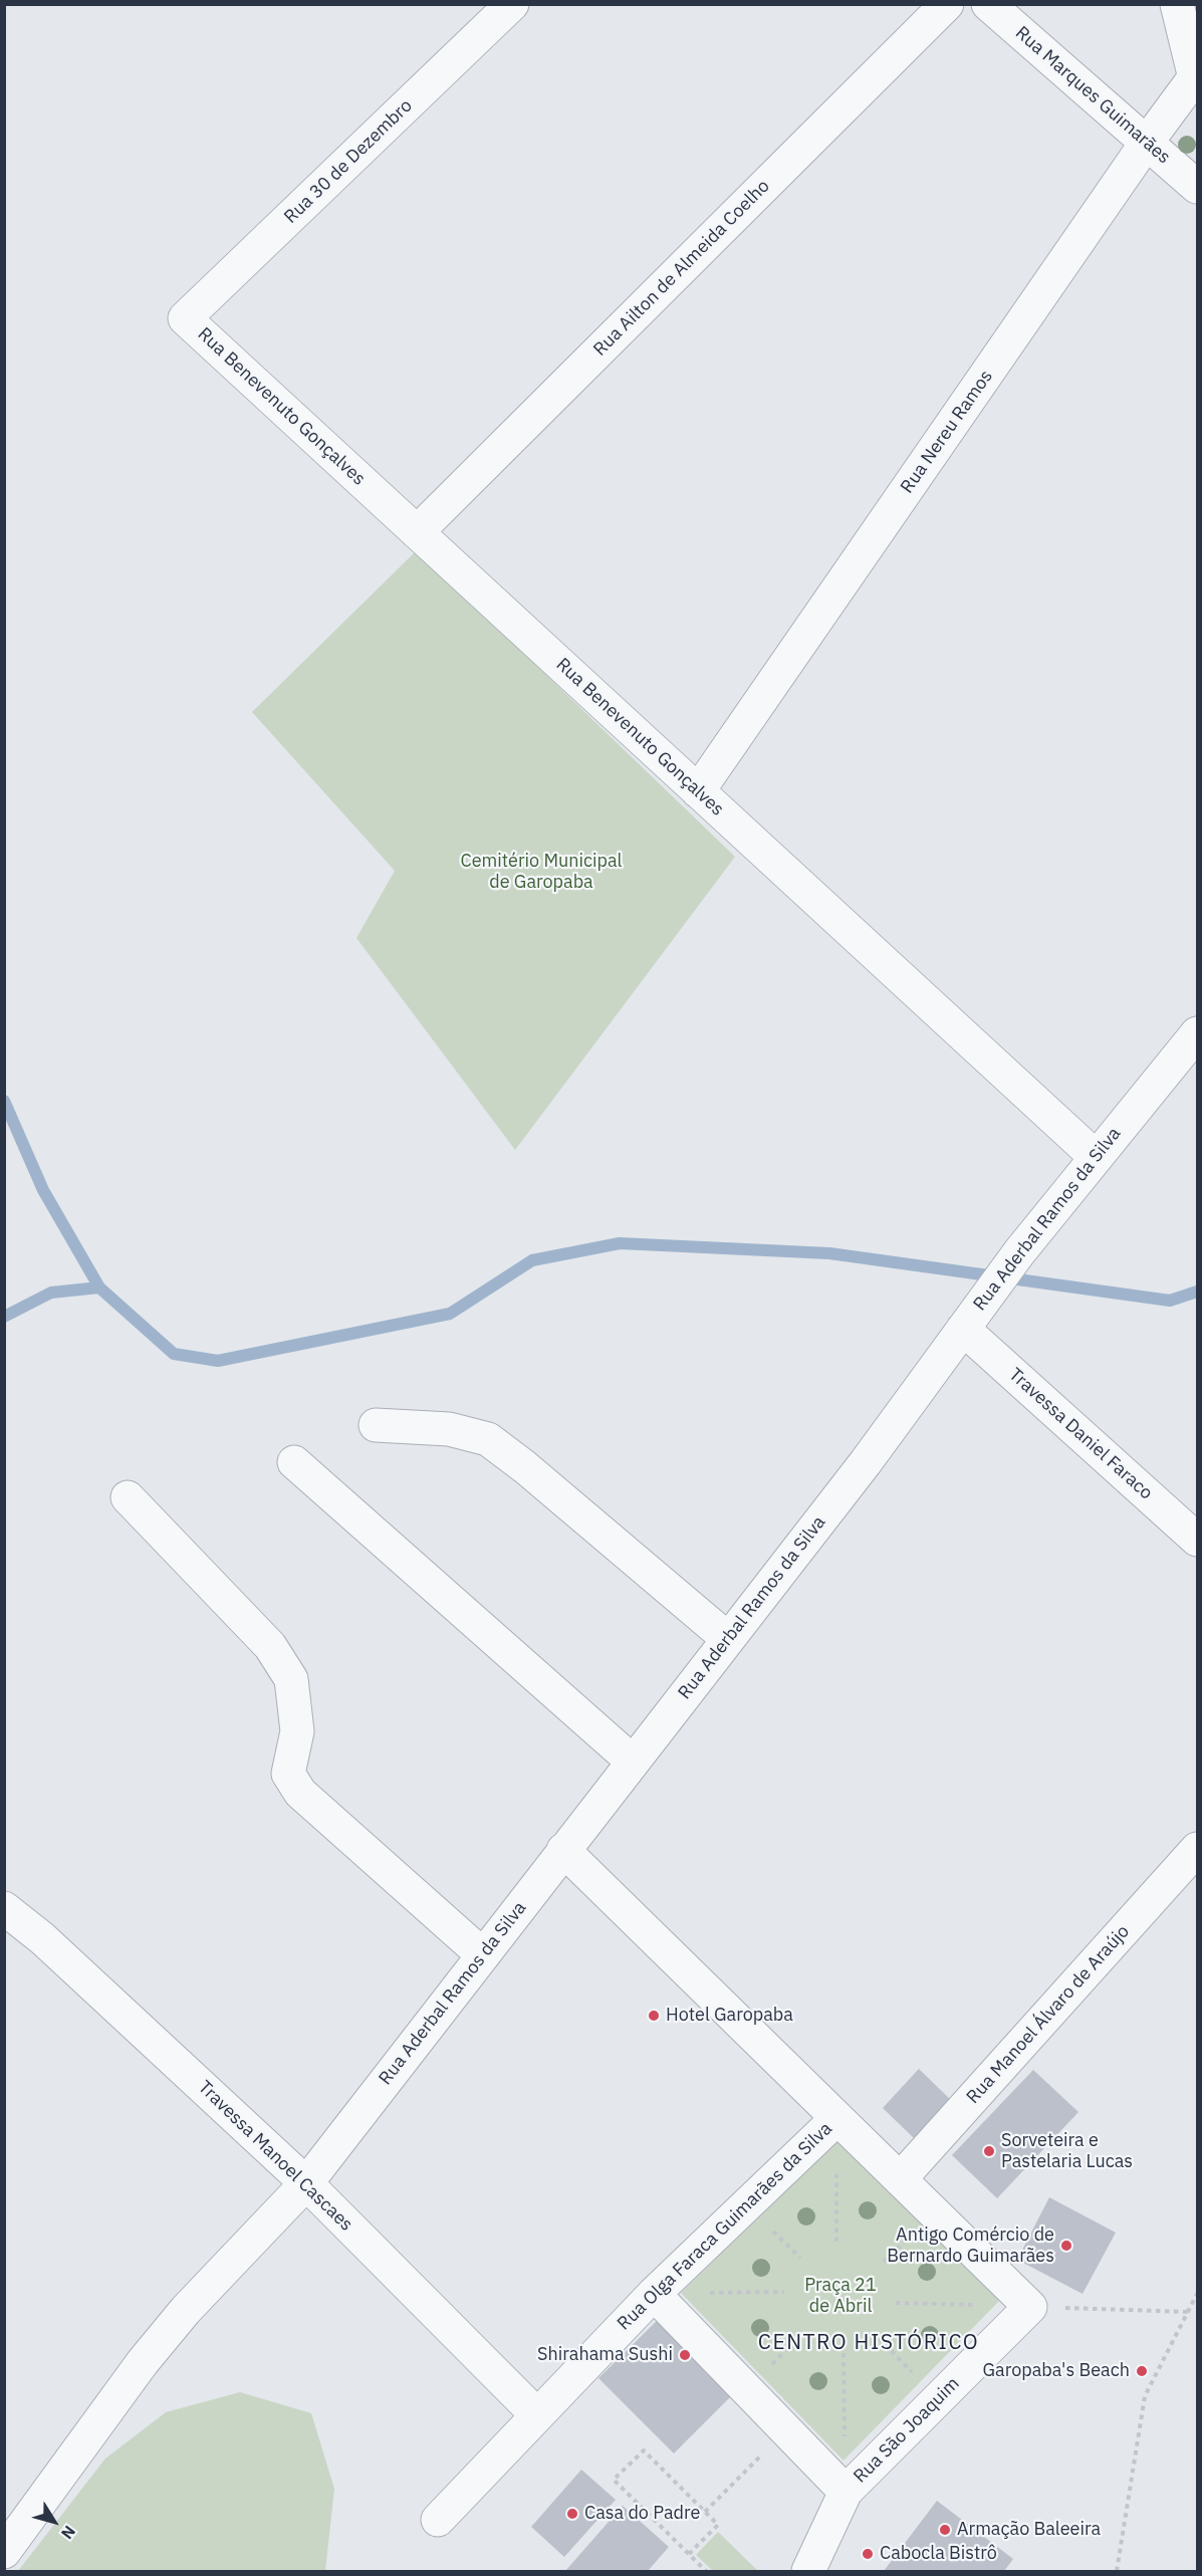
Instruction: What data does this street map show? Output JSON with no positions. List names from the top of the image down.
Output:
{
  "streets": {
    "street": [
      "Rua Marques Guimarães",
      "Rua 30 de Dezembro",
      "Rua Ailton de Almeida Coelho",
      "Rua Benevenuto Gonçalves",
      "Rua Nereu Ramos",
      "Rua Aderbal Ramos da Silva",
      "Travessa Daniel Faraco",
      "Rua Manoel Álvaro de Araújo",
      "Travessa Manoel Cascaes",
      "Rua Olga Faraca Guimarães da Silva",
      "Rua São Joaquim"
    ]
  },
  "crossings": [
    ["Rua Marques Guimarães", "Rua Nereu Ramos"],
    ["Rua 30 de Dezembro", "Rua Benevenuto Gonçalves"],
    ["Rua Ailton de Almeida Coelho", "Rua Benevenuto Gonçalves"],
    ["Rua Benevenuto Gonçalves", "Rua Nereu Ramos"],
    ["Rua Benevenuto Gonçalves", "Rua Aderbal Ramos da Silva"],
    ["Rua Aderbal Ramos da Silva", "Travessa Daniel Faraco"],
    ["Rua Aderbal Ramos da Silva", "Travessa Manoel Cascaes"],
    ["Travessa Manoel Cascaes", "Rua Olga Faraca Guimarães da Silva"]
  ],
  "districts": ["CENTRO HISTÓRICO"],
  "parks": ["Cemitério Municipal de Garopaba", "Praça 21 de Abril"],
  "places": [
    "Hotel Garopaba",
    "Sorveteira e Pastelaria Lucas",
    "Antigo Comércio de Bernardo Guimarães",
    "Shirahama Sushi",
    "Garopaba's Beach",
    "Casa do Padre",
    "Armação Baleeira",
    "Cabocla Bistrô"
  ],
  "north": "bottom right"
}
